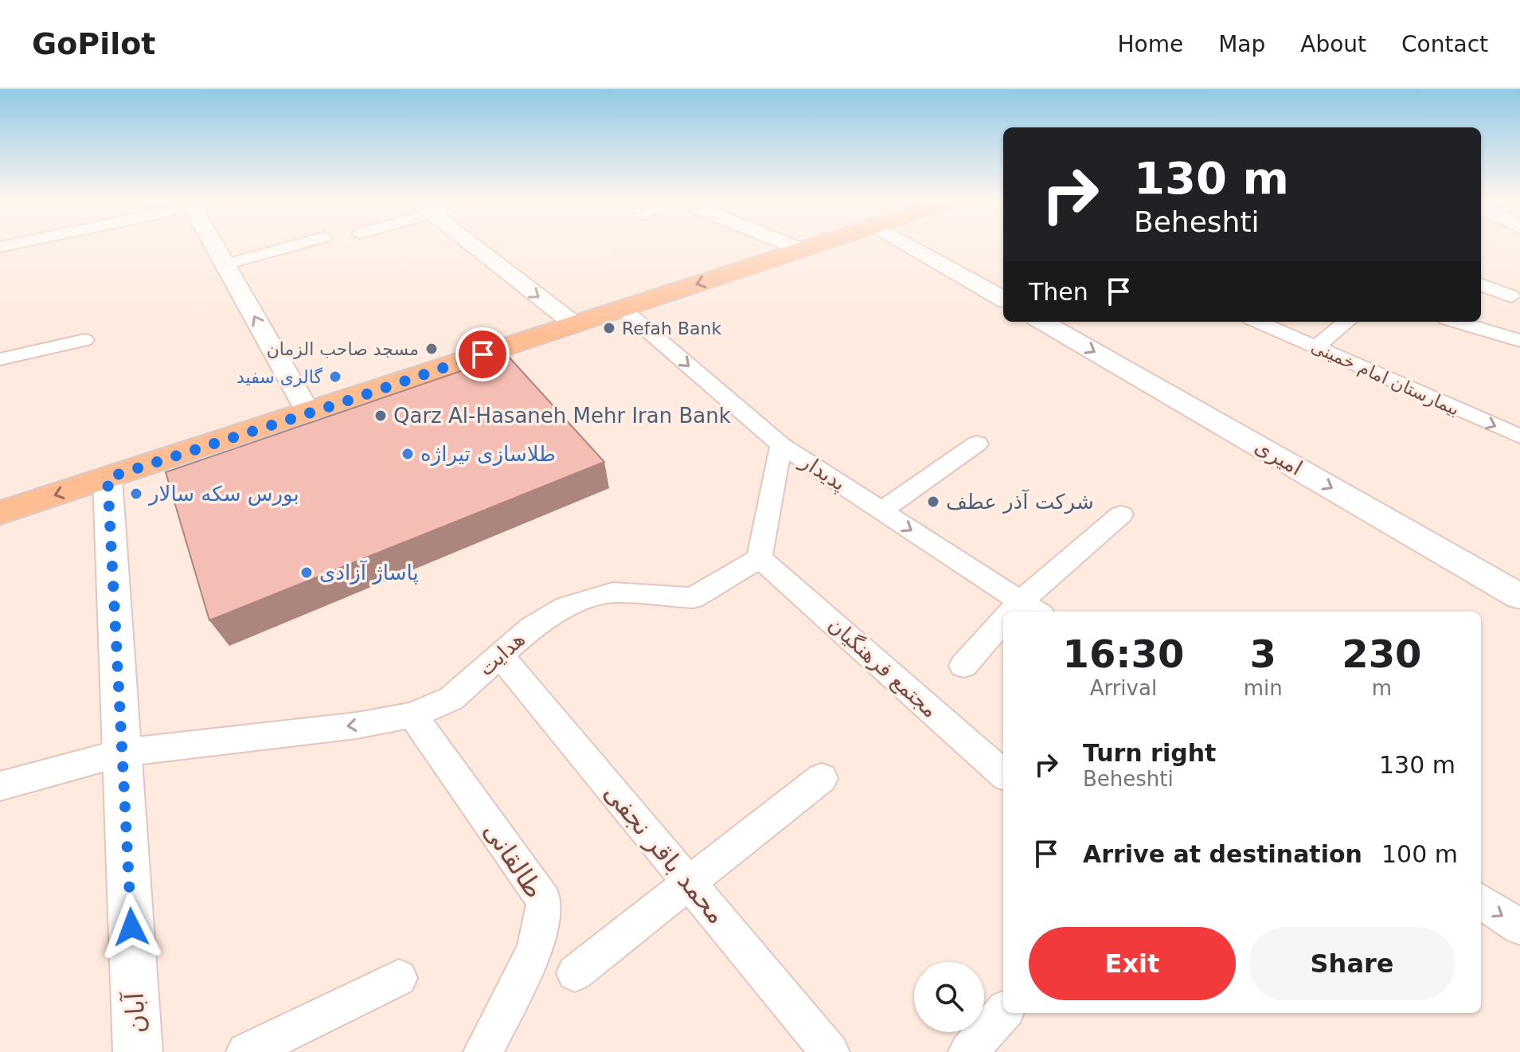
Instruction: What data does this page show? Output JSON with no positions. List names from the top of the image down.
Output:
{
  "streets": {
    "street": [
      "بیمارستان امام خمینی",
      "امیری",
      "پدیدار",
      "هدایت",
      "مجتمع فرهنگیان",
      "محمد باقر نجفی",
      "طالقانی",
      "آبان"
    ]
  },
  "crossings": [
    ["هدایت", "مجتمع فرهنگیان"],
    ["هدایت", "محمد باقر نجفی"],
    ["هدایت", "طالقانی"],
    ["هدایت", "آبان"]
  ],
  "one_way": ["امیری", "پدیدار", "هدایت"],
  "places": [
    "Refah Bank",
    "مسجد صاحب الزمان",
    "گالری سفید",
    "Qarz Al-Hasaneh Mehr Iran Bank",
    "طلاسازی تیراژه",
    "بورس سکه سالار",
    "شرکت آذر عطف",
    "پاساژ آزادی"
  ],
  "page": {
    "header": "GoPilot",
    "nav": [
      "Home",
      "Map",
      "About",
      "Contact"
    ],
    "turn": ["130 m", "Beheshti"],
    "then": "Then",
    "eta": [
      "16:30",
      "Arrival",
      "3",
      "min",
      "230",
      "m"
    ],
    "list": [
      {
        "name": "Turn right",
        "note": "Beheshti",
        "value": "130 m"
      },
      {
        "name": "Arrive at destination",
        "value": "100 m"
      }
    ],
    "buttons": ["Exit", "Share"]
  }
}
